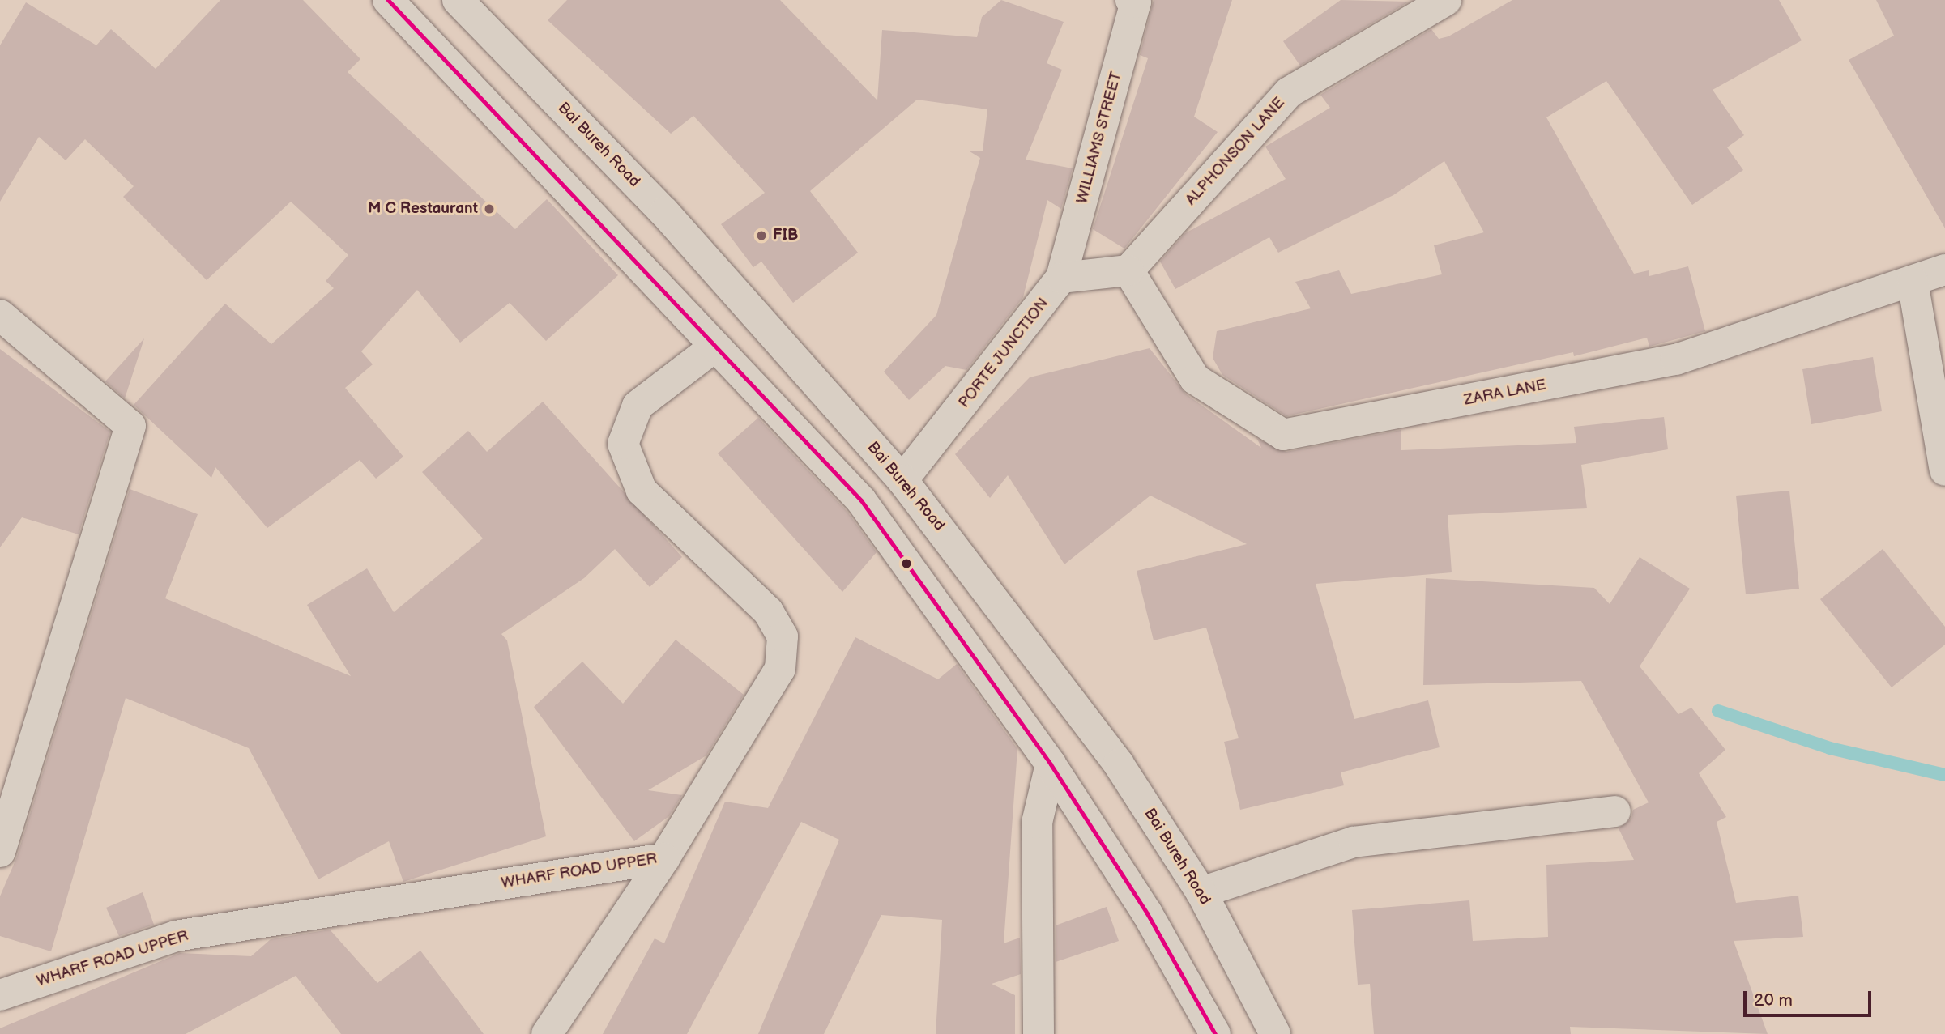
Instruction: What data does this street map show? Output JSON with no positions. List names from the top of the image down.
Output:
{
  "streets": {
    "main road": [
      "WILLIAMS STREET",
      "Bai Bureh Road",
      "ALPHONSON LANE",
      "PORTE JUNCTION",
      "ZARA LANE",
      "WHARF ROAD UPPER"
    ]
  },
  "crossings": [
    ["WILLIAMS STREET", "PORTE JUNCTION"],
    ["Bai Bureh Road", "PORTE JUNCTION"],
    ["ALPHONSON LANE", "ZARA LANE"]
  ],
  "places": ["M C Restaurant", "FIB"],
  "scale_bar": "20 m"
}
